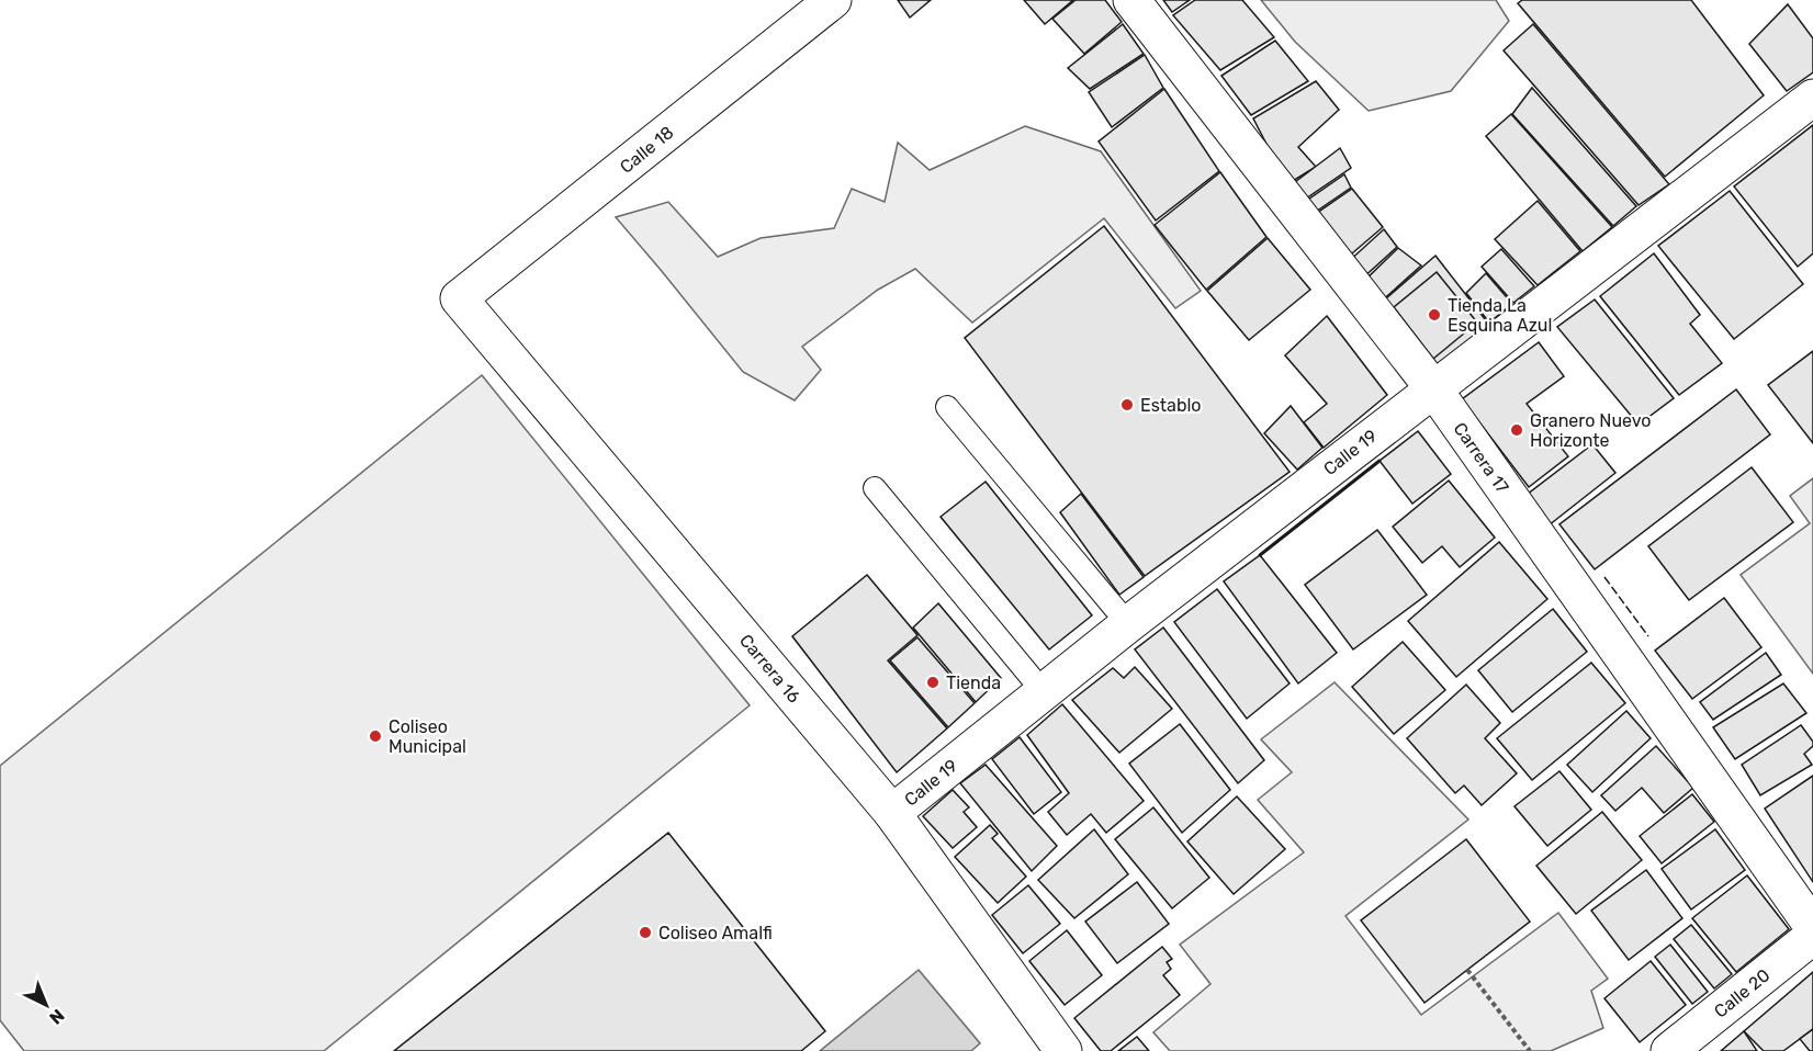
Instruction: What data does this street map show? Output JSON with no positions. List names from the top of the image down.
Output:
{
  "streets": {
    "street": [
      "Calle 18",
      "Calle 19",
      "Carrera 17",
      "Carrera 16",
      "Calle 20"
    ]
  },
  "crossings": [
    ["Calle 18", "Carrera 16"],
    ["Calle 19", "Carrera 17"],
    ["Calle 19", "Carrera 16"]
  ],
  "places": [
    "Tienda La Esquina Azul",
    "Establo",
    "Granero Nuevo Horizonte",
    "Tienda",
    "Coliseo Municipal",
    "Coliseo Amalfi"
  ],
  "north": "bottom right"
}
